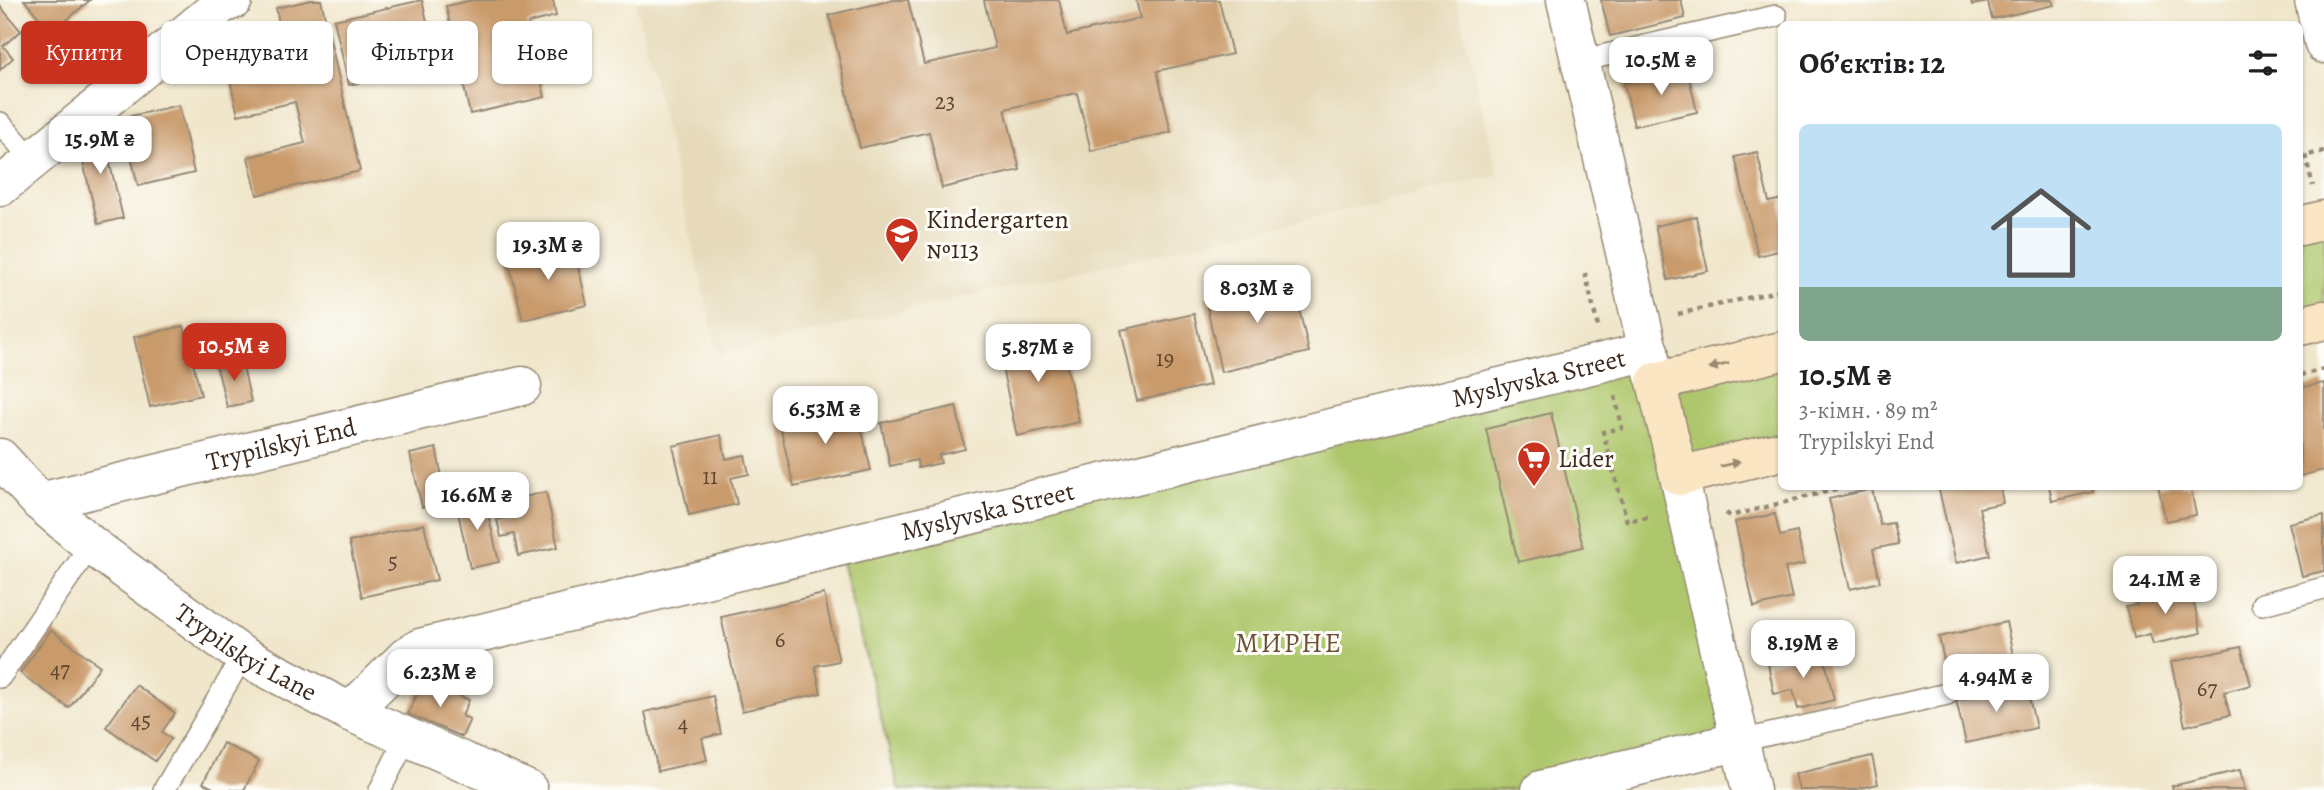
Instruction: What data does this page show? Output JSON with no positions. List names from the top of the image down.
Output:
{
  "streets": {
    "street": ["Myslyvska Street", "Trypilskyi End", "Trypilskyi Lane"]
  },
  "crossings": [
    ["Myslyvska Street", "Trypilskyi Lane"],
    ["Trypilskyi End", "Trypilskyi Lane"]
  ],
  "districts": ["МИРНЕ"],
  "places": {
    "school or university": ["Kindergarten №113"],
    "supermarket": ["Lider"]
  },
  "house_numbers": [
    "23",
    "19",
    "11",
    "5",
    "6",
    "47",
    "67",
    "45",
    "4"
  ],
  "page": {
    "chip": [
      "Купити",
      "Орендувати",
      "Фільтри",
      "Нове"
    ],
    "heading": "Об’єктів: 12",
    "price": [
      "10.5M ₴",
      "15.9M ₴",
      "19.3M ₴",
      "8.03M ₴",
      "10.5M ₴",
      "5.87M ₴",
      "6.53M ₴",
      "16.6M ₴",
      "24.1M ₴",
      "8.19M ₴",
      "6.23M ₴",
      "4.94M ₴"
    ],
    "list": [
      {
        "name": "10.5M ₴",
        "note": "3-кімн. · 89 m² · Trypilskyi End"
      }
    ]
  }
}
